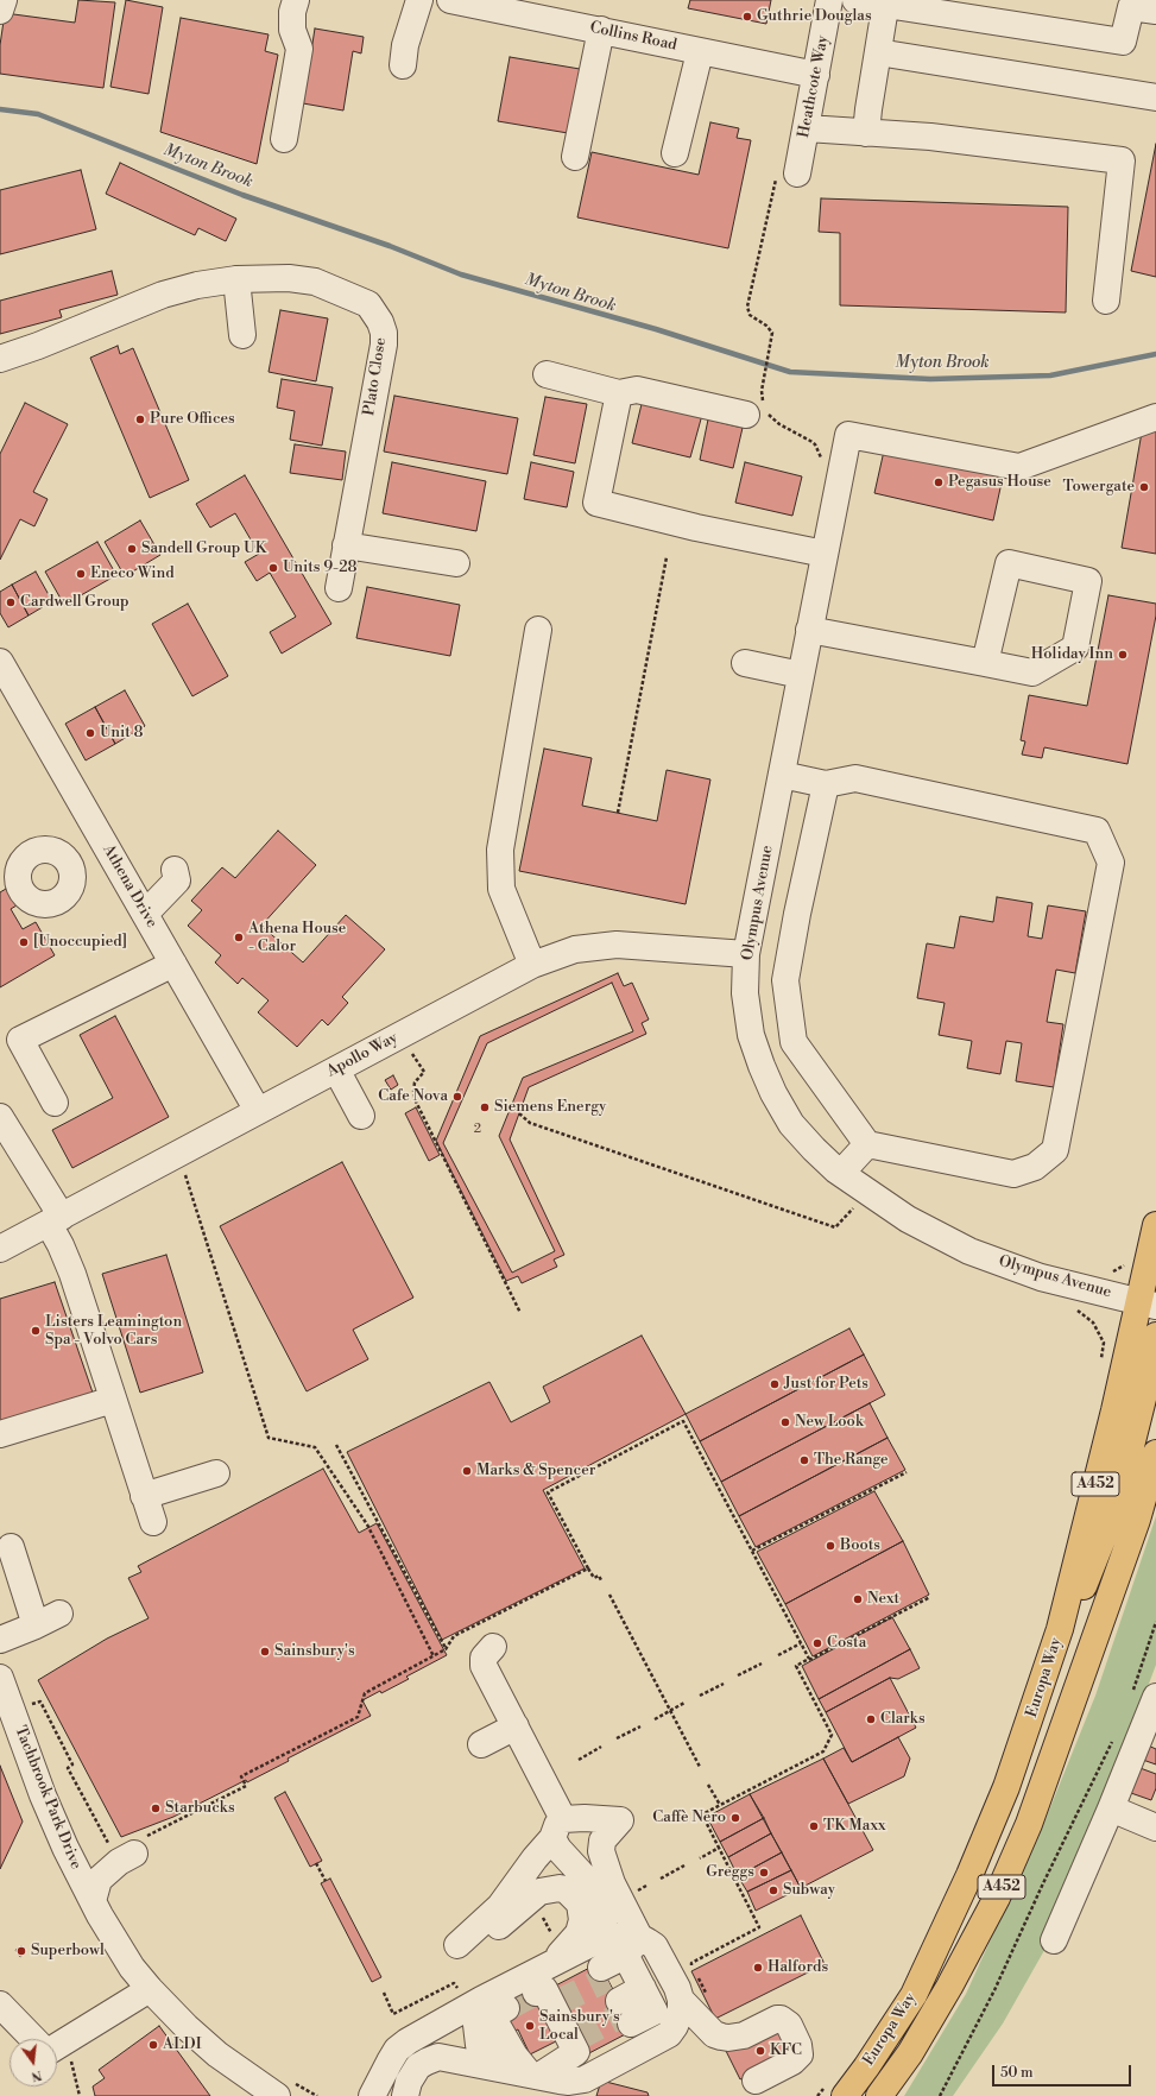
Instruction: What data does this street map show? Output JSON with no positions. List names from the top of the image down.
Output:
{
  "streets": {
    "highway": ["A452", "Europa Way"],
    "street": [
      "Collins Road",
      "Heathcote Way",
      "Plato Close",
      "Athena Drive",
      "Olympus Avenue",
      "Apollo Way",
      "Tachbrook Park Drive"
    ]
  },
  "crossings": [
    ["Collins Road", "Heathcote Way"],
    ["Athena Drive", "Apollo Way"],
    ["Olympus Avenue", "Apollo Way"],
    ["Olympus Avenue", "Europa Way"]
  ],
  "water": ["Myton Brook"],
  "places": [
    "Guthrie Douglas",
    "Pure Offices",
    "Pegasus House",
    "Towergate",
    "Sandell Group UK",
    "Units 9-28",
    "Eneco Wind",
    "Cardwell Group",
    "Holiday Inn",
    "Unit 8",
    "Athena House - Calor",
    "[Unoccupied]",
    "Cafe Nova",
    "Siemens Energy",
    "Listers Leamington Spa - Volvo Cars",
    "Just for Pets",
    "New Look",
    "The Range",
    "Marks & Spencer",
    "Boots",
    "Next",
    "Costa",
    "Sainsbury's",
    "Clarks",
    "Starbucks",
    "Caffè Nero",
    "TK Maxx",
    "Greggs",
    "Subway",
    "Superbowl",
    "Halfords",
    "Sainsbury's Local",
    "ALDI",
    "KFC"
  ],
  "house_numbers": ["2"],
  "scale_bar": "50 m",
  "north": "bottom"
}
